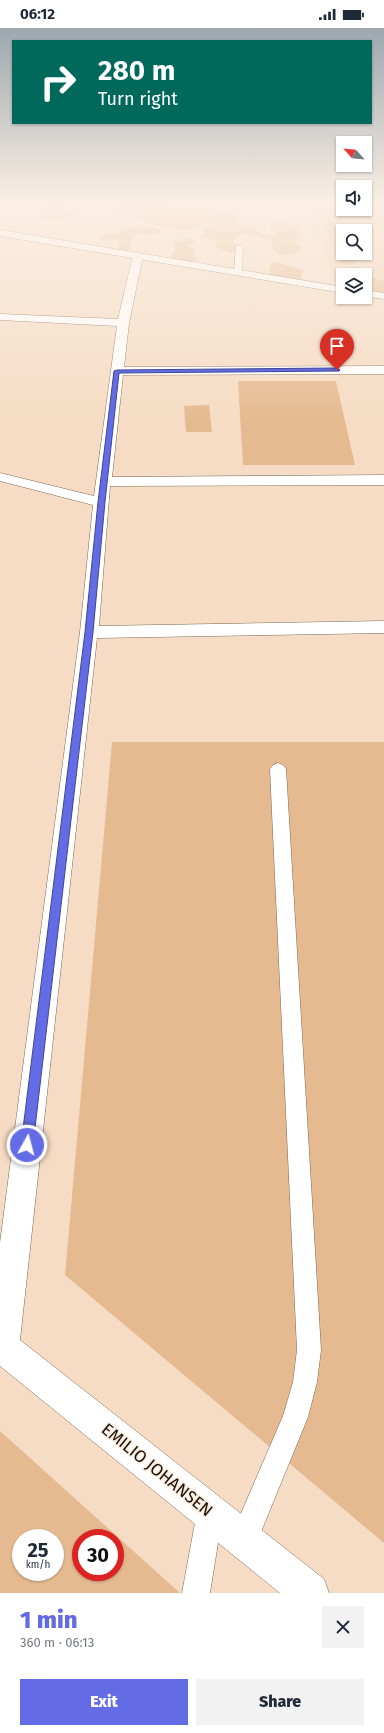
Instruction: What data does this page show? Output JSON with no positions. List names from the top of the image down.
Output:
{
  "streets": {
    "street": ["EMILIO JOHANSEN"]
  },
  "north": "top left",
  "page": {
    "status": "06:12",
    "turn": ["280 m", "Turn right"],
    "speed": "25 km/h",
    "limit": "30",
    "heading": ["1 min", "360 m · 06:13"],
    "buttons": ["Exit", "Share"]
  }
}
